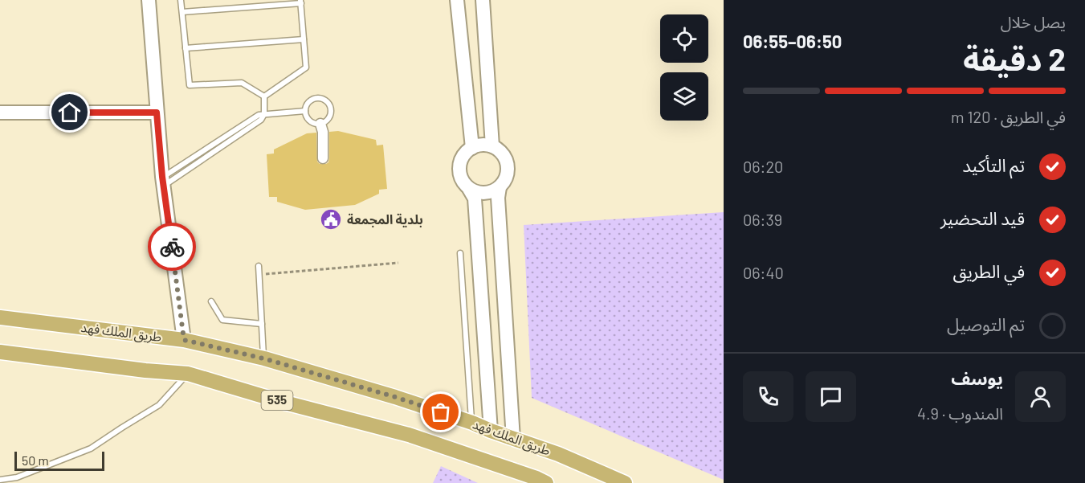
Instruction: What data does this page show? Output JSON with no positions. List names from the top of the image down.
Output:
{
  "streets": {
    "main road": ["طريق الملك فهد", "535"]
  },
  "places": {
    "public building": ["بلدية المجمعة"]
  },
  "scale_bar": "50 m",
  "page": {
    "heading": ["2 دقيقة", "يصل خلال", "06:50–06:55"],
    "panel": ["يوسف", "المندوب · 4.9"],
    "bar": "في الطريق · 120 m",
    "list": [
      ["تم التأكيد", "06:20"],
      ["قيد التحضير", "06:39"],
      ["في الطريق", "06:40"],
      "تم التوصيل"
    ],
    "scale": "50 m"
  }
}
